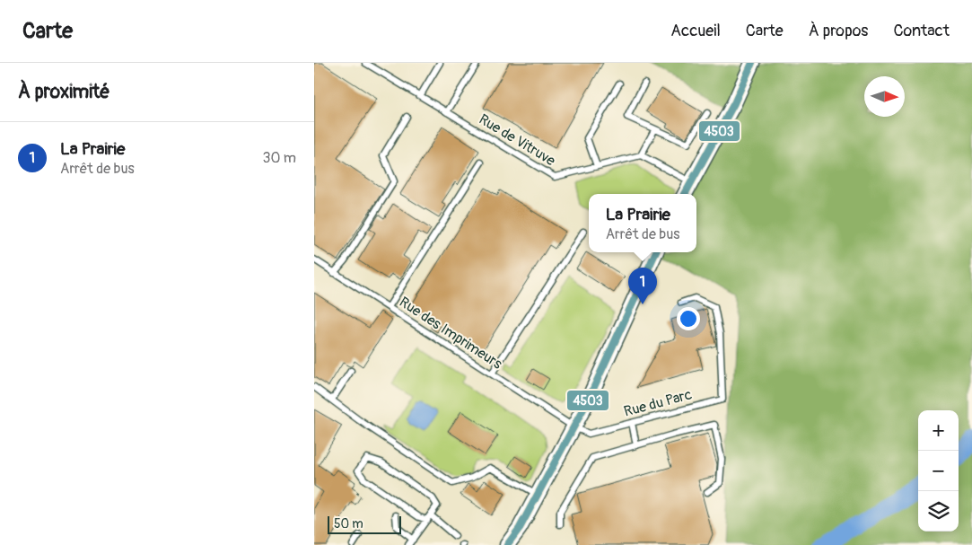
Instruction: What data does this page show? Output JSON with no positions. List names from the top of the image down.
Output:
{
  "streets": {
    "lane": ["Rue de Vitruve", "Rue des Imprimeurs", "Rue du Parc"]
  },
  "crossings": [
    ["Rue des Imprimeurs", "Rue du Parc"]
  ],
  "lines": ["transit line 4503"],
  "scale_bar": "50 m",
  "north": "right",
  "page": {
    "header": "Carte",
    "nav": [
      "Accueil",
      "Carte",
      "À propos",
      "Contact"
    ],
    "heading": "À proximité",
    "list": [
      {
        "mark": "1",
        "name": "La Prairie",
        "note": "Arrêt de bus",
        "value": "30 m"
      }
    ],
    "popup": ["La Prairie", "Arrêt de bus"],
    "pins": "1",
    "map_buttons": ["+", "−"],
    "scale": "50 m"
  }
}
